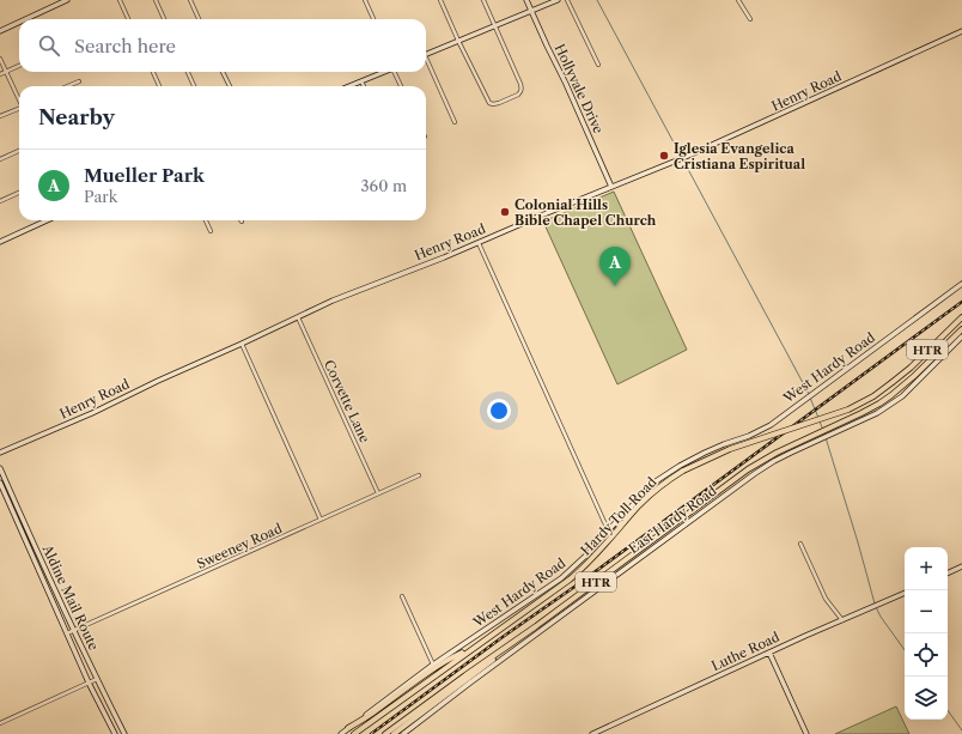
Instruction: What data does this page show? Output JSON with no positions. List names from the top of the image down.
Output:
{
  "streets": {
    "highway": ["HTR", "Hardy Toll Road"],
    "main road": [
      "Hollyvale Drive",
      "Henry Road",
      "West Hardy Road",
      "East Hardy Road",
      "Aldine Mail Route",
      "Luthe Road"
    ],
    "street": ["Corvette Lane", "Sweeney Road"]
  },
  "crossings": [
    ["Hollyvale Drive", "Henry Road"],
    ["Henry Road", "Corvette Lane"],
    ["Corvette Lane", "Sweeney Road"],
    ["Sweeney Road", "Aldine Mail Route"]
  ],
  "places": ["Iglesia Evangelica Cristiana Espiritual", "Colonial Hills Bible Chapel Church"],
  "page": {
    "search": "Search here",
    "heading": "Nearby",
    "list": [
      {
        "mark": "A",
        "name": "Mueller Park",
        "note": "Park",
        "value": "360 m"
      }
    ],
    "pins": "A",
    "map_buttons": ["+", "−"]
  }
}
